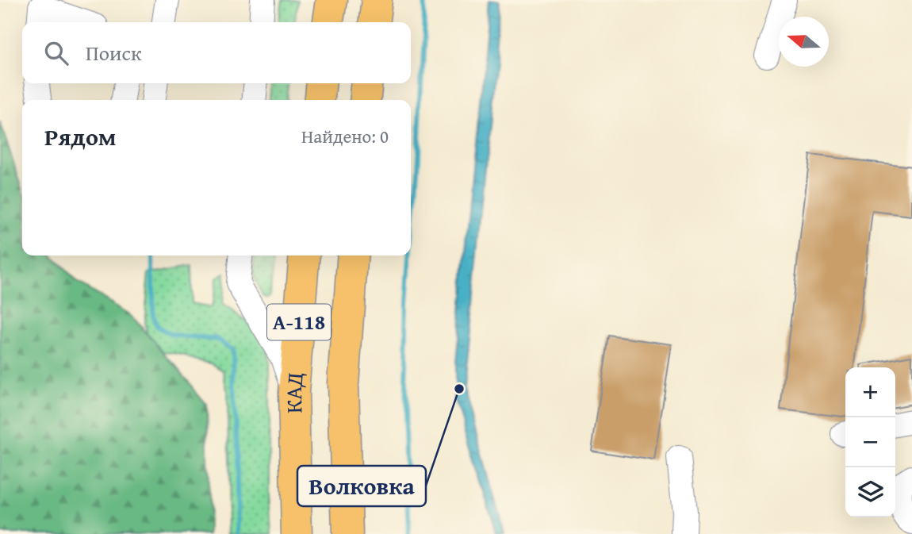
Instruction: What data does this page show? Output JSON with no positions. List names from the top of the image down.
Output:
{
  "streets": {
    "highway": ["А-118", "КАД"]
  },
  "places": ["Волковка"],
  "north": "left",
  "page": {
    "search": "Поиск",
    "heading": ["Рядом", "Найдено: 0"],
    "map_buttons": ["+", "−"]
  }
}
